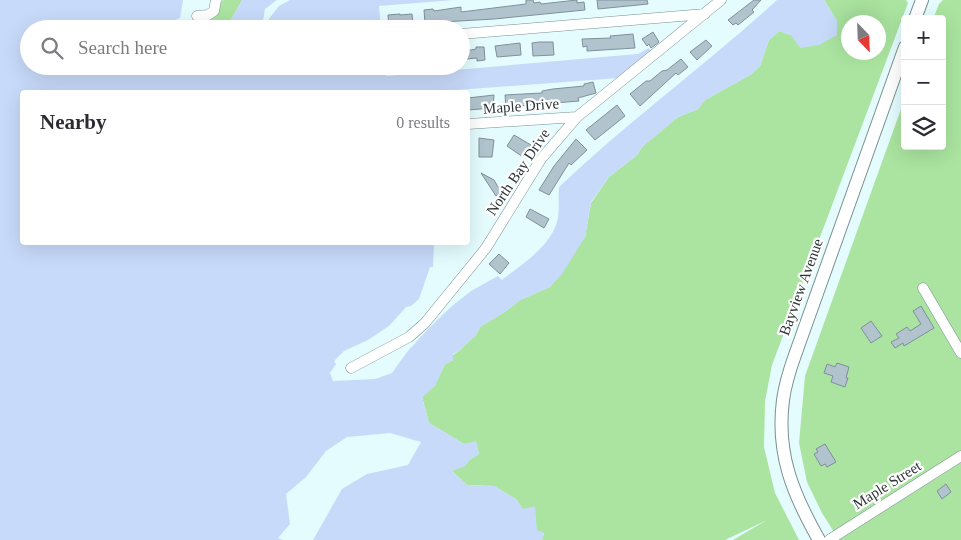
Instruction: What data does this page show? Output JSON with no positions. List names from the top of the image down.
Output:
{
  "streets": {
    "main road": ["Bayview Avenue"],
    "street": ["Maple Drive", "North Bay Drive", "Maple Street"]
  },
  "crossings": [
    ["Maple Drive", "North Bay Drive"]
  ],
  "north": "bottom right",
  "page": {
    "map_buttons": ["+", "−"],
    "search": "Search here",
    "heading": ["Nearby", "0 results"]
  }
}
